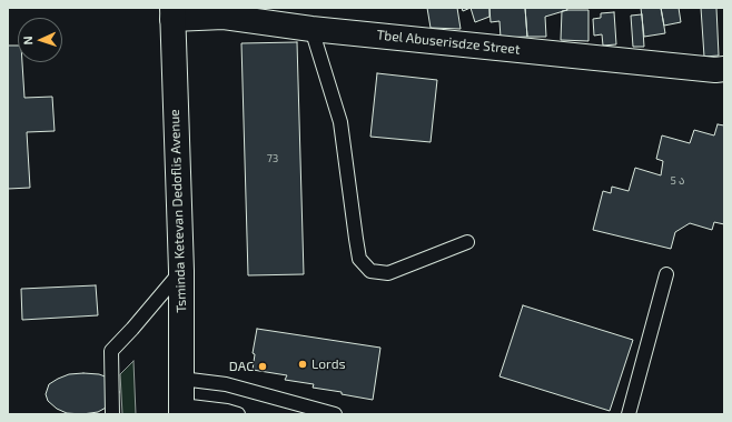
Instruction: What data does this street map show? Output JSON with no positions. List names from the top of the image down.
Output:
{
  "streets": {
    "street": ["Tbel Abuserisdze Street", "Tsminda Ketevan Dedoflis Avenue"]
  },
  "crossings": [
    ["Tbel Abuserisdze Street", "Tsminda Ketevan Dedoflis Avenue"]
  ],
  "places": ["Lords", "DAC"],
  "house_numbers": ["73", "5 ა"],
  "north": "left"
}
